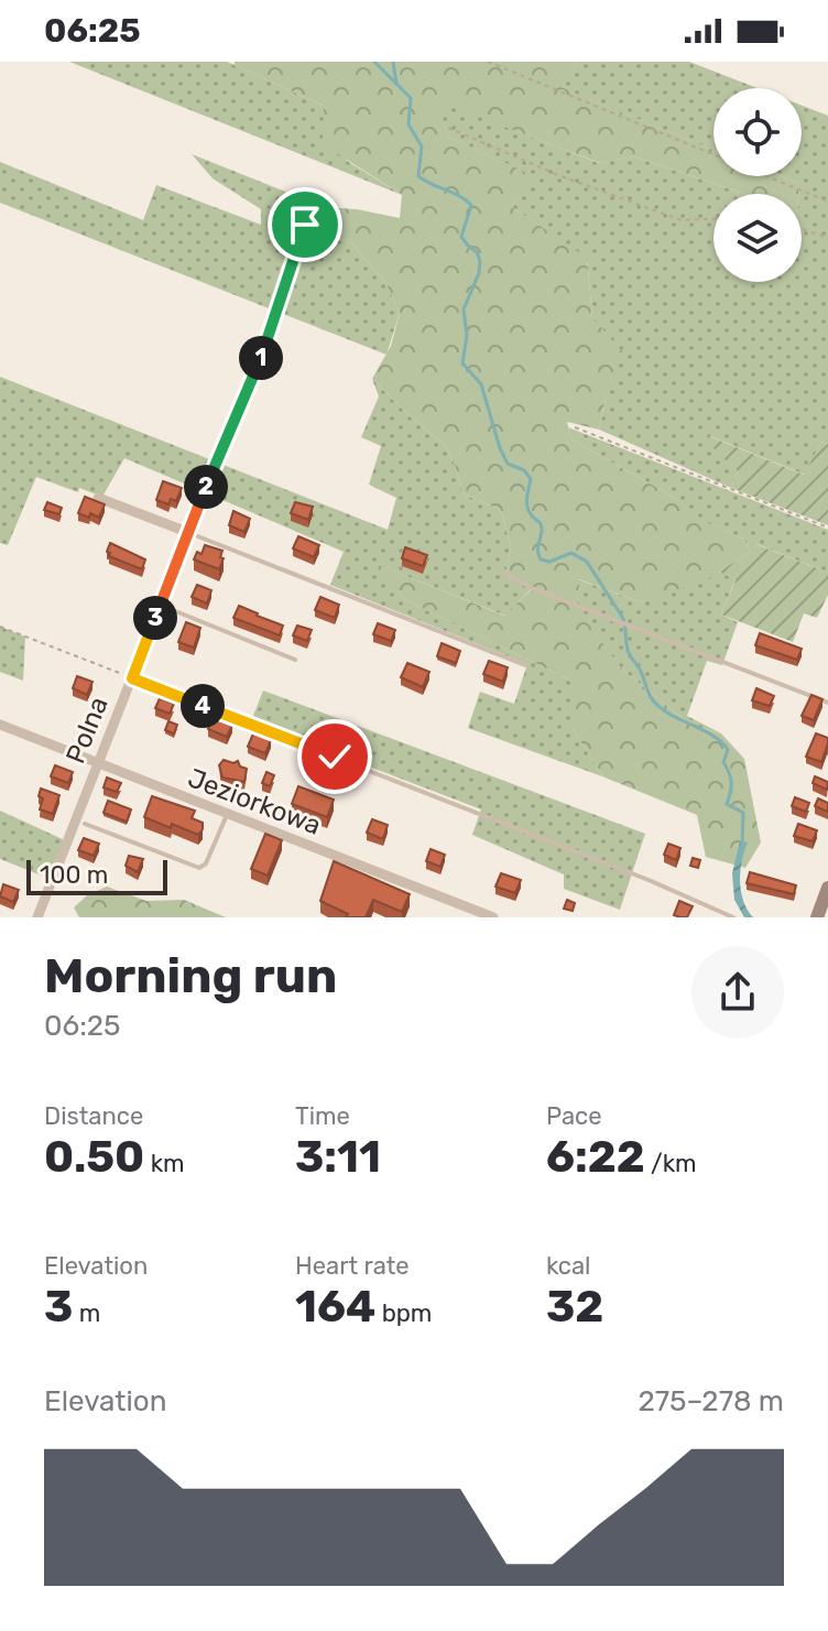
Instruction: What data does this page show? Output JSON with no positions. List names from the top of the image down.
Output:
{
  "streets": {
    "street": ["Polna", "Jeziorkowa"]
  },
  "crossings": [
    ["Polna", "Jeziorkowa"]
  ],
  "scale_bar": "100 m",
  "page": {
    "status": "06:25",
    "pins": [
      "1",
      "2",
      "3",
      "4"
    ],
    "scale": "100 m",
    "heading": ["Morning run", "06:25"],
    "stats": [
      ["Distance", "0.50 km"],
      ["Time", "3:11"],
      ["Pace", "6:22 /km"],
      ["Elevation", "3 m"],
      ["Heart rate", "164 bpm"],
      ["kcal", "32"]
    ],
    "chart": ["Elevation", "275–278 m"]
  }
}
